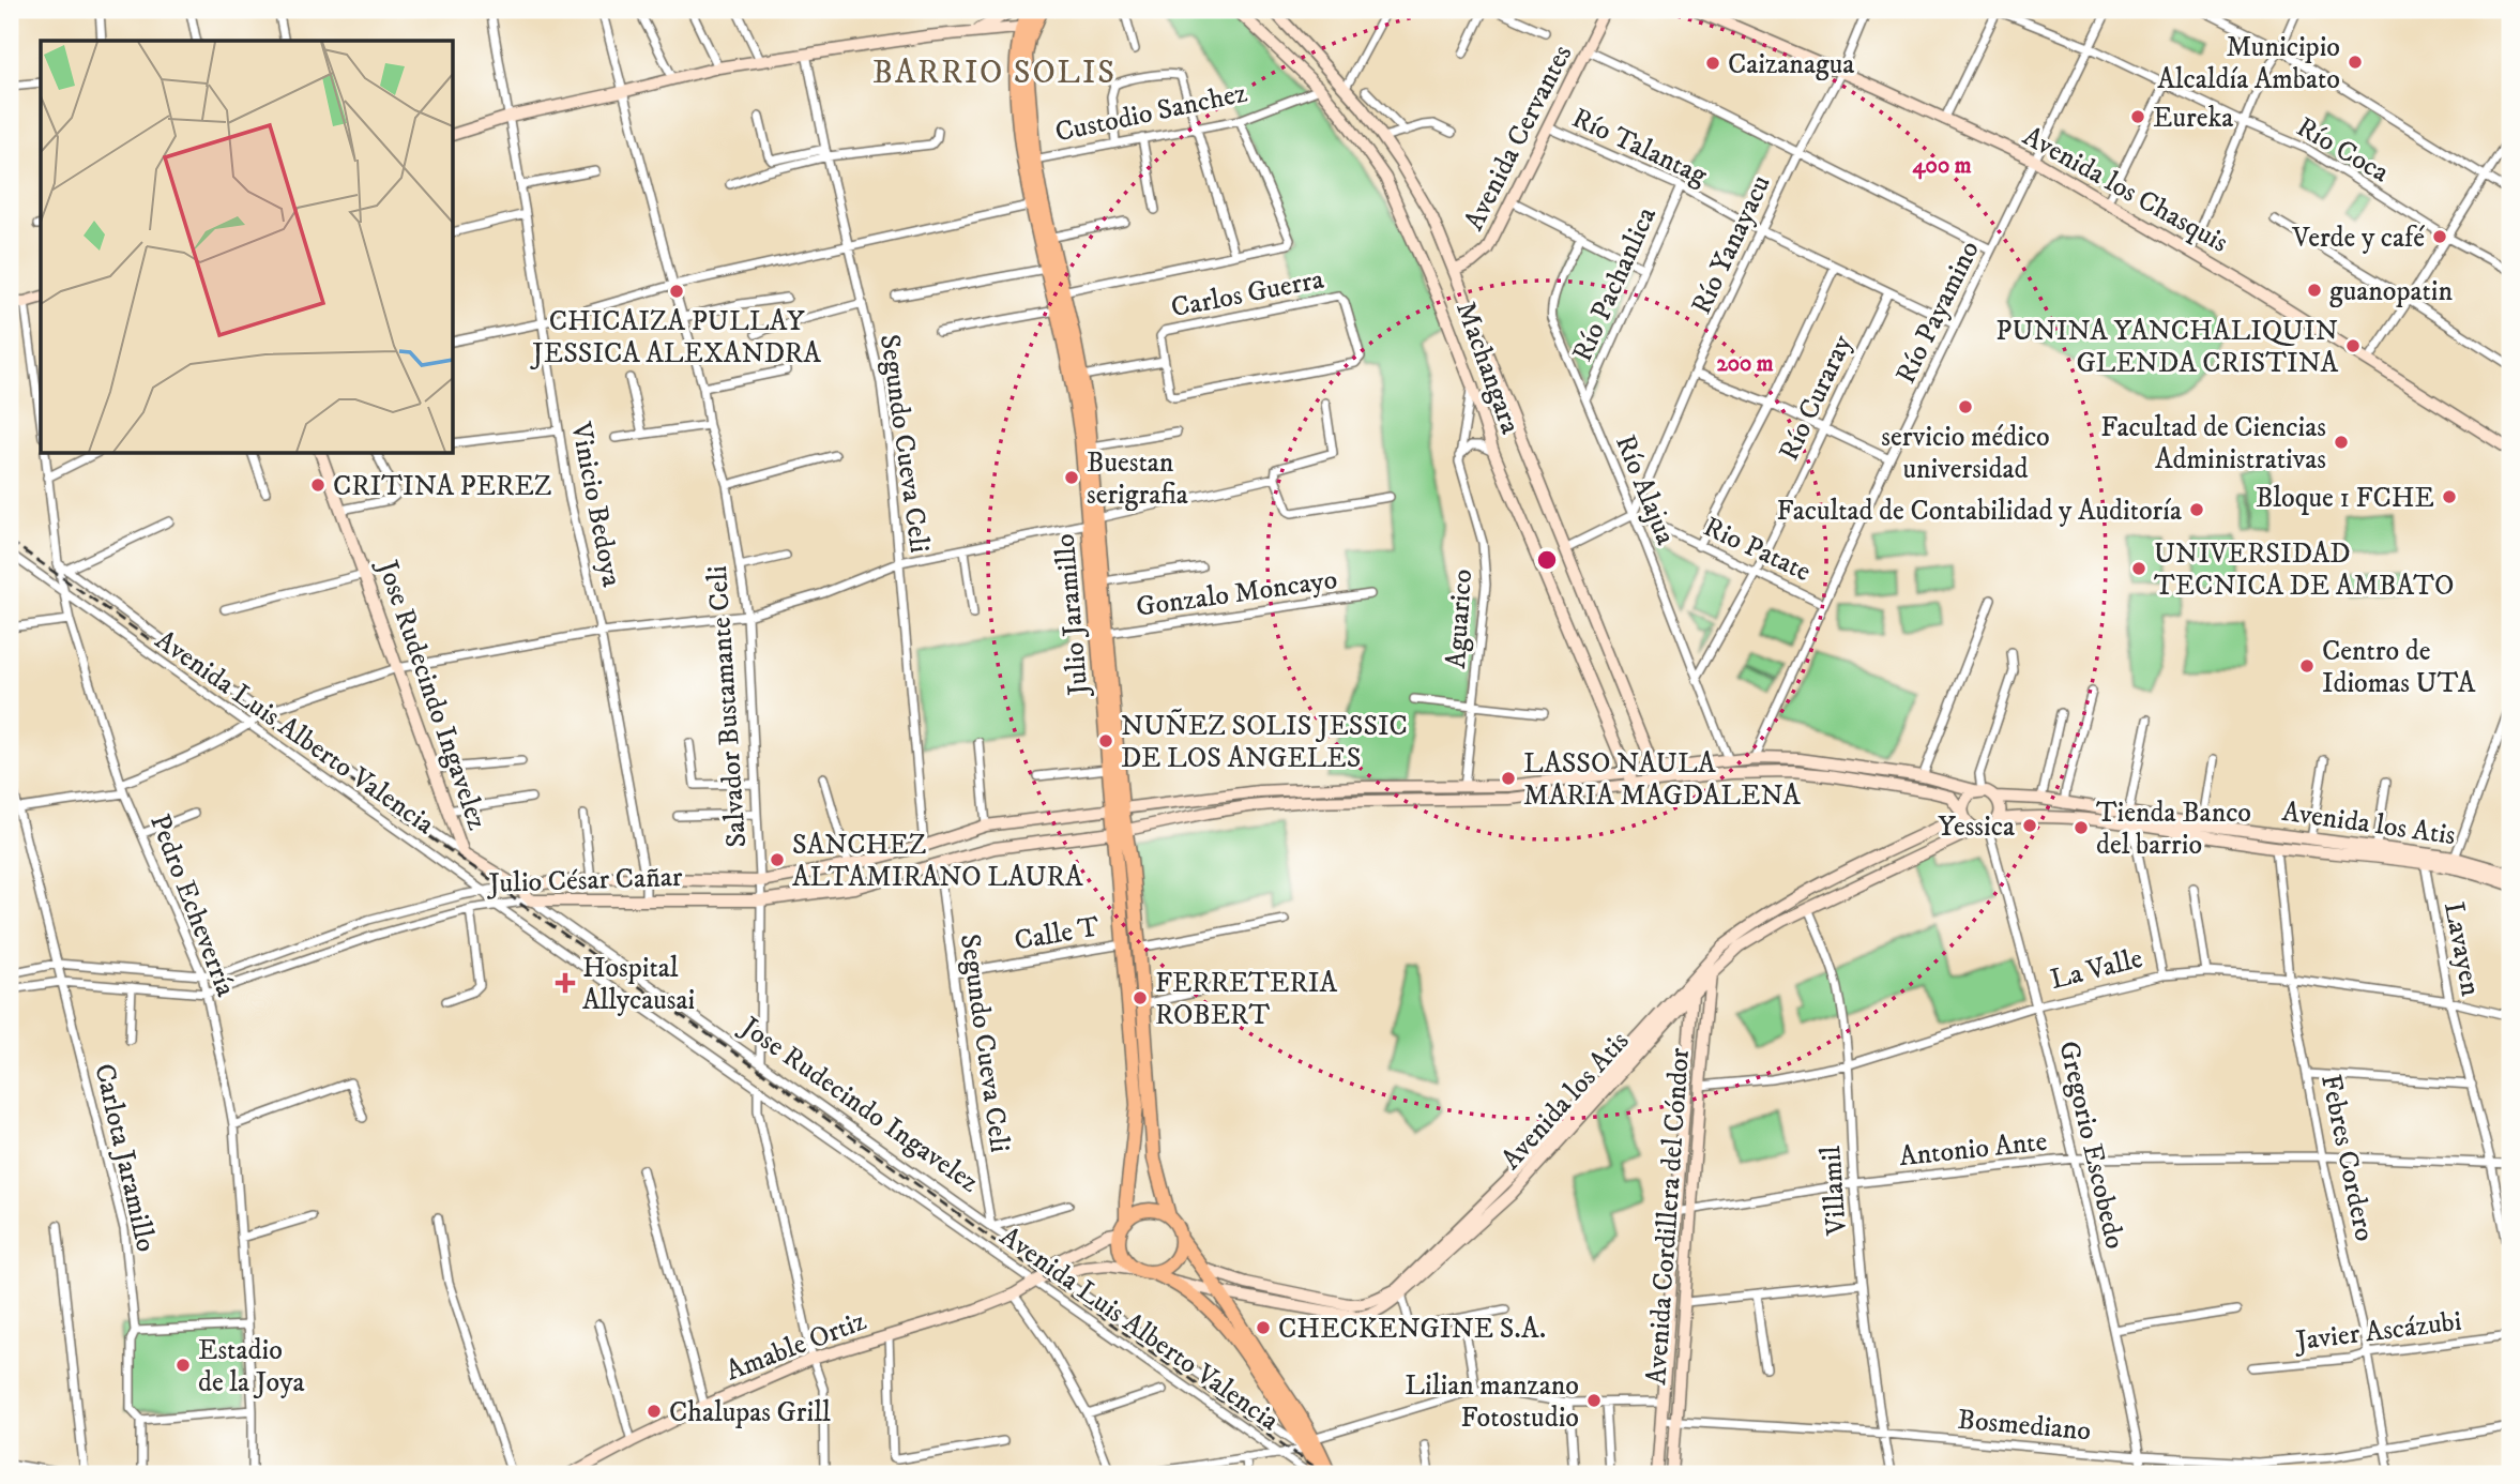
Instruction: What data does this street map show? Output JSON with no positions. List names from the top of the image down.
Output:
{
  "streets": {
    "main road": ["Julio Jaramillo"],
    "street": [
      "Custodio Sanchez",
      "Avenida Cervantes",
      "Río Talantag",
      "Río Coca",
      "Avenida los Chasquis",
      "Río Yanayacu",
      "Río Pachanlica",
      "Carlos Guerra",
      "Río Payamino",
      "Machangara",
      "Río Curaray",
      "Segundo Cueva Celi",
      "Río Alajua",
      "Vinicio Bedoya",
      "Rio Patate",
      "Gonzalo Moncayo",
      "Aguarico",
      "Jose Rudecindo Ingavelez",
      "Salvador Bustamante Celi",
      "Avenida Luis Alberto Valencia",
      "Avenida los Atis",
      "Julio César Cañar",
      "Pedro Echeverría",
      "Calle T",
      "Lavayen",
      "La Valle",
      "Gregorio Escobedo",
      "Antonio Ante",
      "Carlota Jaramillo",
      "Febres Cordero",
      "Villamil",
      "Avenida Cordillera del Cóndor",
      "Javier Ascázubi",
      "Amable Ortiz",
      "Bosmediano"
    ]
  },
  "crossings": [
    ["Custodio Sanchez", "Machangara"],
    ["Custodio Sanchez", "Julio Jaramillo"],
    ["Avenida Cervantes", "Río Talantag"],
    ["Avenida Cervantes", "Machangara"],
    ["Río Talantag", "Río Yanayacu"],
    ["Río Talantag", "Río Pachanlica"],
    ["Río Talantag", "Río Payamino"],
    ["Río Talantag", "Río Curaray"],
    ["Río Coca", "Río Payamino"],
    ["Avenida los Chasquis", "Río Yanayacu"],
    ["Avenida los Chasquis", "Río Payamino"],
    ["Río Yanayacu", "Río Alajua"],
    ["Río Yanayacu", "Rio Patate"],
    ["Río Pachanlica", "Río Alajua"],
    ["Río Payamino", "Rio Patate"],
    ["Río Payamino", "Avenida los Atis"],
    ["Machangara", "Aguarico"],
    ["Machangara", "Avenida los Atis"],
    ["Río Curaray", "Río Alajua"],
    ["Río Curaray", "Rio Patate"],
    ["Segundo Cueva Celi", "Jose Rudecindo Ingavelez"],
    ["Segundo Cueva Celi", "Avenida Luis Alberto Valencia"],
    ["Segundo Cueva Celi", "Julio César Cañar"],
    ["Segundo Cueva Celi", "Calle T"],
    ["Río Alajua", "Rio Patate"],
    ["Río Alajua", "Avenida los Atis"],
    ["Vinicio Bedoya", "Julio César Cañar"],
    ["Gonzalo Moncayo", "Julio Jaramillo"],
    ["Julio Jaramillo", "Avenida Luis Alberto Valencia"],
    ["Julio Jaramillo", "Avenida los Atis"],
    ["Julio Jaramillo", "Julio César Cañar"],
    ["Julio Jaramillo", "Calle T"],
    ["Julio Jaramillo", "Amable Ortiz"],
    ["Aguarico", "Avenida los Atis"],
    ["Jose Rudecindo Ingavelez", "Salvador Bustamante Celi"],
    ["Jose Rudecindo Ingavelez", "Avenida Luis Alberto Valencia"],
    ["Jose Rudecindo Ingavelez", "Julio César Cañar"],
    ["Salvador Bustamante Celi", "Julio César Cañar"],
    ["Avenida Luis Alberto Valencia", "Julio César Cañar"],
    ["Avenida Luis Alberto Valencia", "Pedro Echeverría"],
    ["Avenida Luis Alberto Valencia", "Amable Ortiz"],
    ["Avenida los Atis", "Julio César Cañar"],
    ["Avenida los Atis", "Lavayen"],
    ["Avenida los Atis", "Gregorio Escobedo"],
    ["Avenida los Atis", "Febres Cordero"],
    ["Avenida los Atis", "Villamil"],
    ["Avenida los Atis", "Avenida Cordillera del Cóndor"],
    ["Julio César Cañar", "Pedro Echeverría"],
    ["Julio César Cañar", "Carlota Jaramillo"],
    ["Lavayen", "La Valle"],
    ["Lavayen", "Antonio Ante"],
    ["La Valle", "Gregorio Escobedo"],
    ["La Valle", "Febres Cordero"],
    ["La Valle", "Villamil"],
    ["La Valle", "Avenida Cordillera del Cóndor"],
    ["Gregorio Escobedo", "Antonio Ante"],
    ["Gregorio Escobedo", "Bosmediano"],
    ["Antonio Ante", "Febres Cordero"],
    ["Antonio Ante", "Villamil"],
    ["Antonio Ante", "Avenida Cordillera del Cóndor"],
    ["Febres Cordero", "Javier Ascázubi"],
    ["Febres Cordero", "Bosmediano"],
    ["Villamil", "Bosmediano"],
    ["Avenida Cordillera del Cóndor", "Bosmediano"]
  ],
  "districts": ["BARRIO SOLIS"],
  "places": {
    "other": [
      "Municipio Alcaldía Ambato",
      "Caizanagua",
      "Eureka",
      "Verde y café",
      "guanopatin",
      "CHICAIZA PULLAY JESSICA ALEXANDRA",
      "PUNINA YANCHALIQUIN GLENDA CRISTINA",
      "servicio médico universidad",
      "Facultad de Ciencias Administrativas",
      "Buestan serigrafia",
      "CRITINA PEREZ",
      "Bloque 1 FCHE",
      "Facultad de Contabilidad y Auditoría",
      "UNIVERSIDAD TECNICA DE AMBATO",
      "Centro de Idiomas UTA",
      "NUÑEZ SOLIS JESSIC DE LOS ANGELES",
      "LASSO NAULA MARIA MAGDALENA",
      "Yessica",
      "Tienda Banco del barrio",
      "SANCHEZ ALTAMIRANO LAURA",
      "FERRETERIA ROBERT",
      "CHECKENGINE S.A.",
      "Estadio de la Joya",
      "Lilian manzano Fotostudio",
      "Chalupas Grill"
    ],
    "health": ["Hospital Allycausai"]
  },
  "rings": ["400 m", "200 m"]
}
